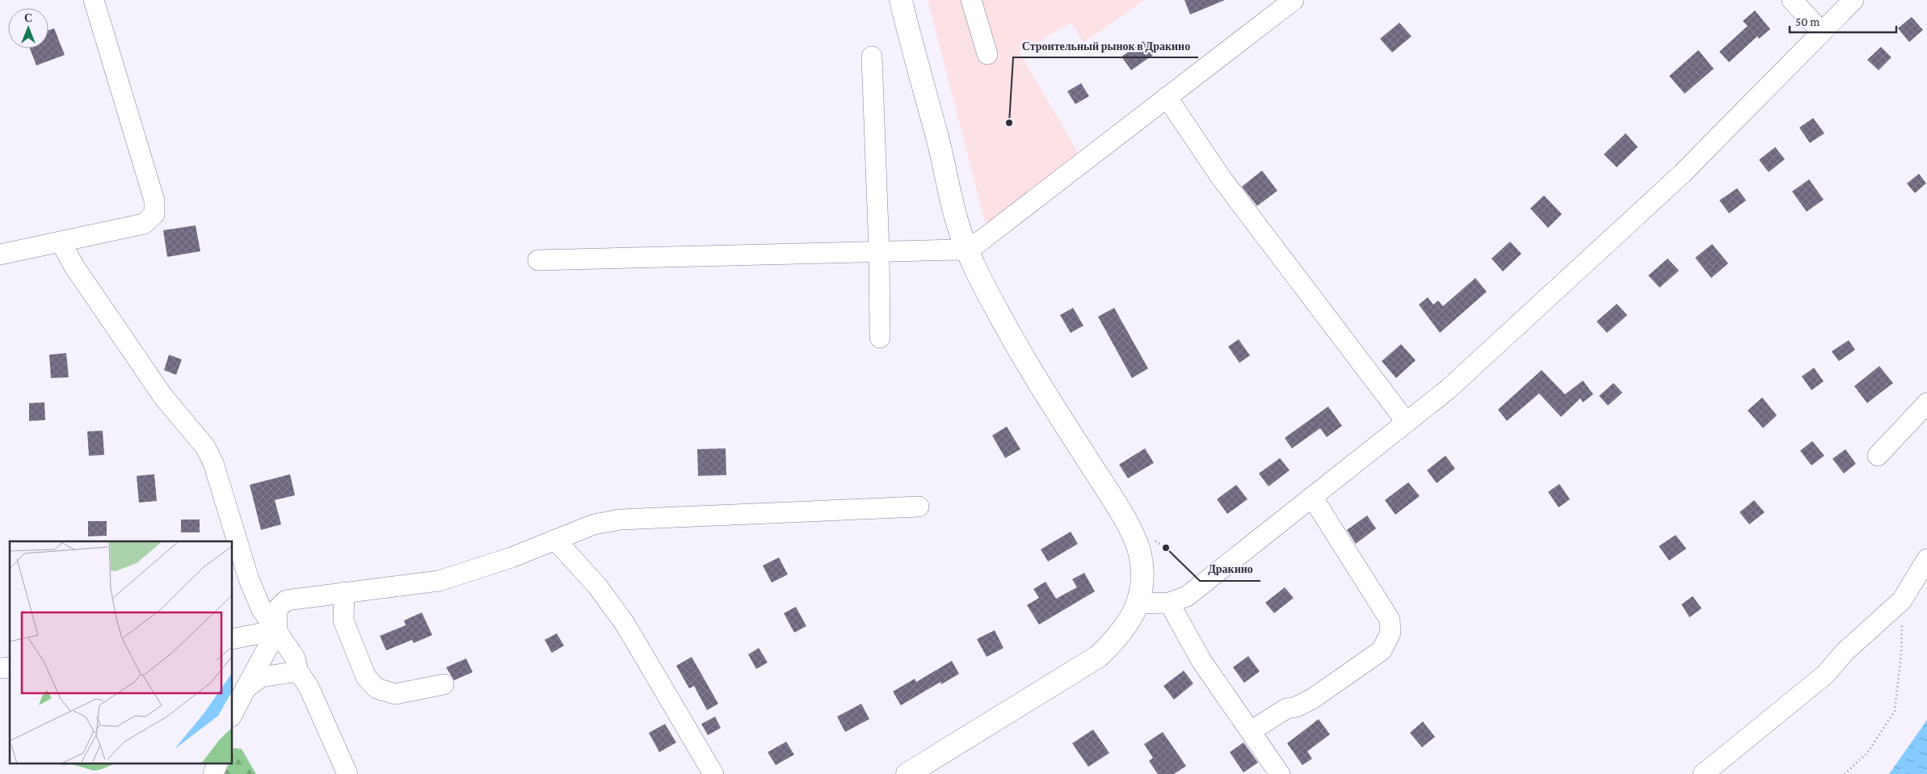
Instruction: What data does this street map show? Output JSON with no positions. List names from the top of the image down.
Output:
{
  "places": ["Строительный рынок в Дракино", "Дракино"],
  "scale_bar": "50 m",
  "north": "top"
}
